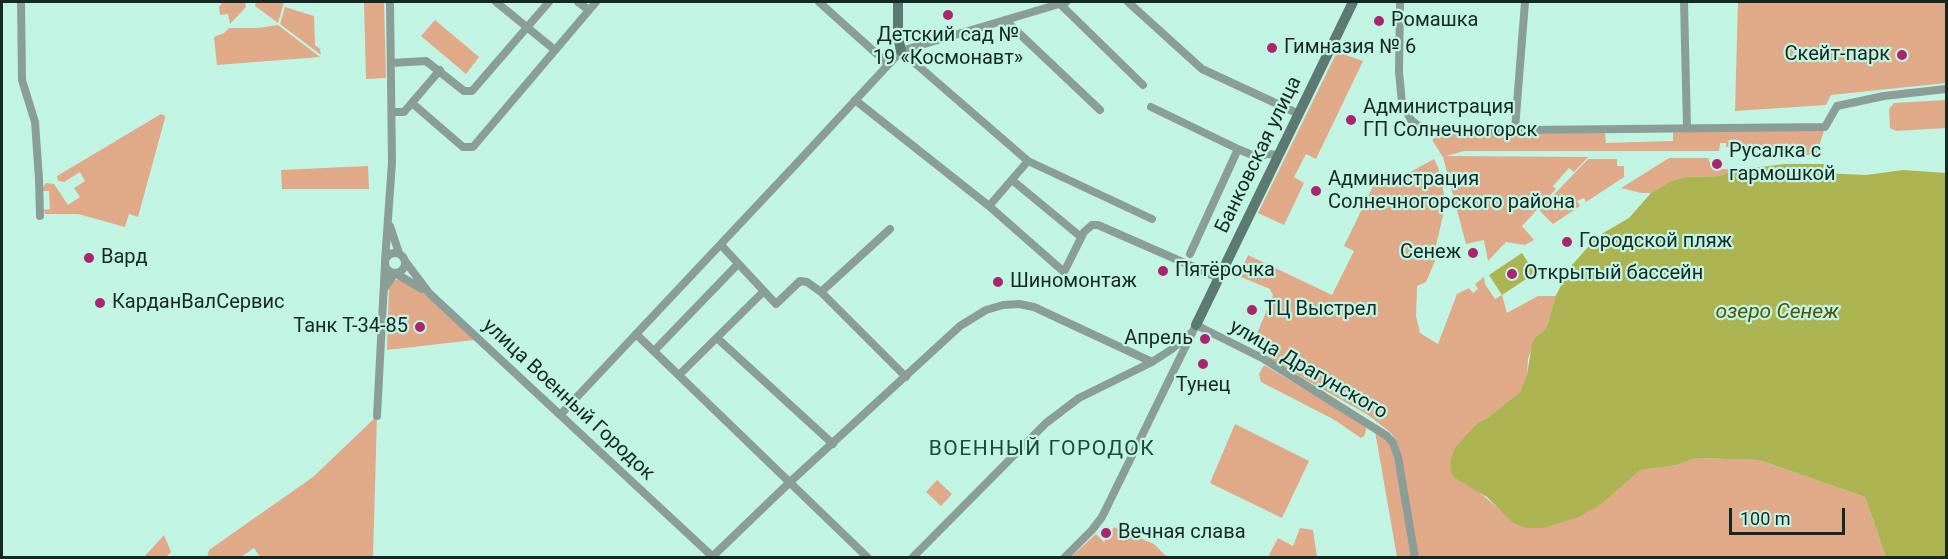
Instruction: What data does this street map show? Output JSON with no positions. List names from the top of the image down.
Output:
{
  "streets": {
    "street": ["Банковская улица", "улица Драгунского", "улица Военный Городок"]
  },
  "crossings": [
    ["Банковская улица", "улица Драгунского"]
  ],
  "districts": ["ВОЕННЫЙ ГОРОДОК"],
  "water": ["озеро Сенеж"],
  "places": [
    "Детский сад № 19 «Космонавт»",
    "Ромашка",
    "Гимназия № 6",
    "Скейт-парк",
    "Администрация ГП Солнечногорск",
    "Русалка с гармошкой",
    "Администрация Солнечногорского района",
    "Городской пляж",
    "Сенеж",
    "Вард",
    "Пятёрочка",
    "Открытый бассейн",
    "Шиномонтаж",
    "КарданВалСервис",
    "ТЦ Выстрел",
    "Танк Т-34-85",
    "Апрель",
    "Тунец",
    "Вечная слава"
  ],
  "scale_bar": "100 m"
}
